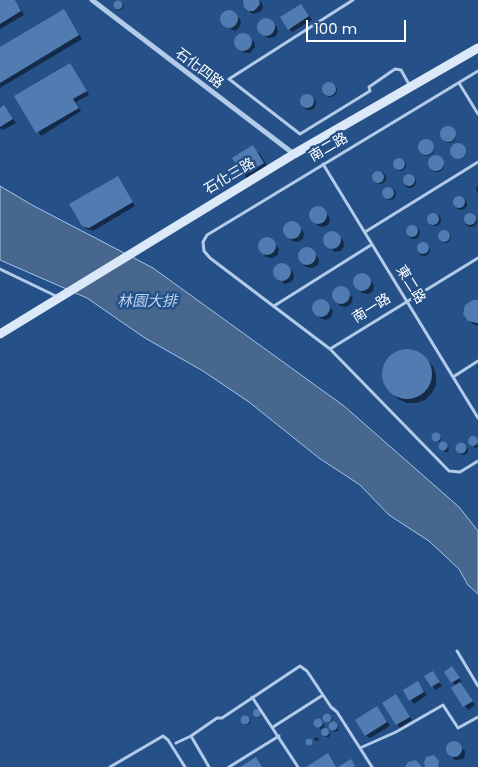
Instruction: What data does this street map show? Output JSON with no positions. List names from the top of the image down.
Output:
{
  "streets": {
    "street": ["石化四路", "石化三路"],
    "lane": ["南二路", "東二路", "南一路"]
  },
  "crossings": [
    ["石化四路", "石化三路"],
    ["南二路", "東二路"],
    ["東二路", "南一路"]
  ],
  "water": ["林園大排"],
  "scale_bar": "100 m"
}
